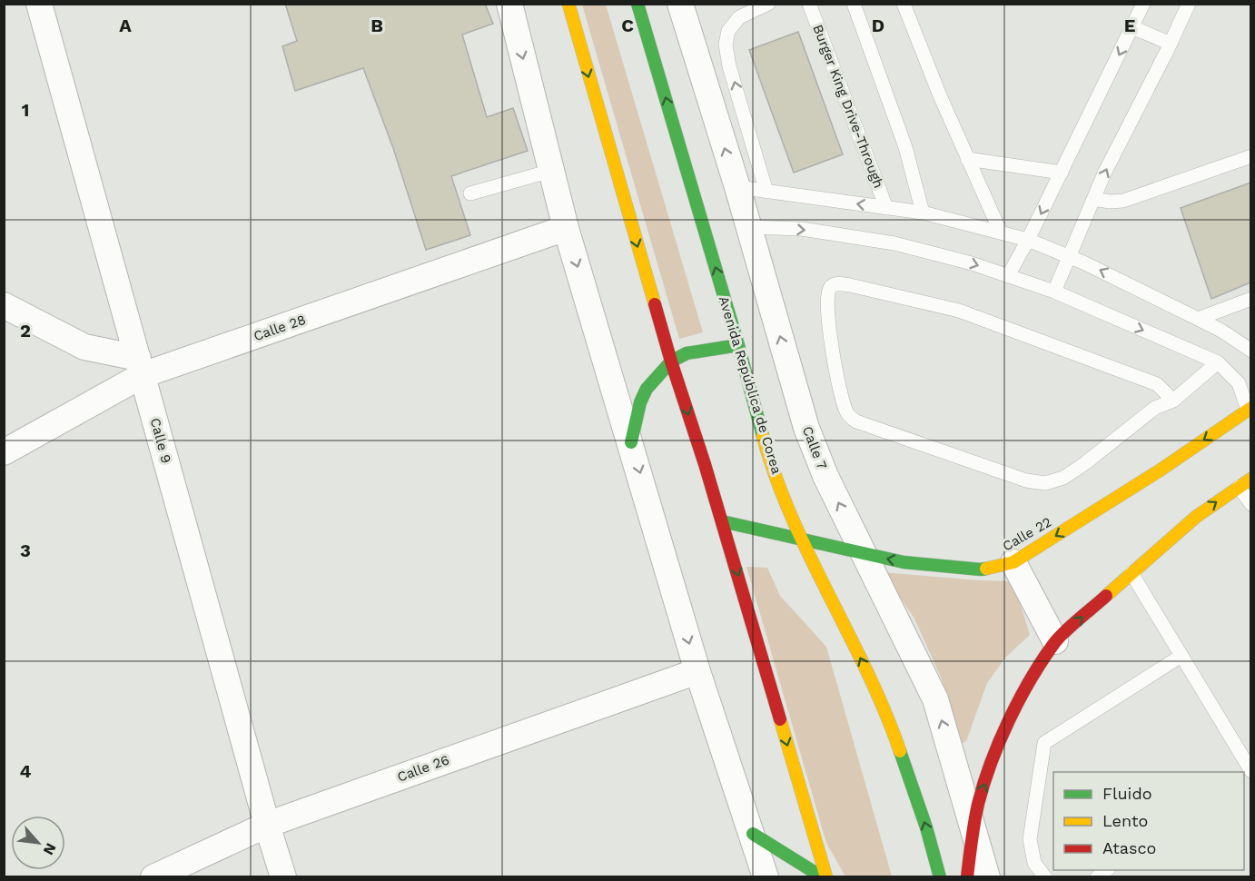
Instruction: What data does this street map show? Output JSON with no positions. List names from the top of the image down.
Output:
{
  "streets": {
    "main road": ["Avenida República de Corea", "Calle 22"],
    "street": [
      "Calle 28",
      "Calle 9",
      "Calle 7",
      "Calle 26"
    ],
    "lane": ["Burger King Drive-Through"]
  },
  "crossings": [
    ["Calle 28", "Calle 9"],
    ["Avenida República de Corea", "Calle 22"],
    ["Calle 9", "Calle 26"],
    ["Calle 7", "Calle 22"]
  ],
  "legend": ["Fluido", "Lento", "Atasco"],
  "north": "bottom right",
  "grid": {
    "columns": [
      "A",
      "B",
      "C",
      "D",
      "E"
    ],
    "rows": [
      "1",
      "2",
      "3",
      "4"
    ]
  }
}
